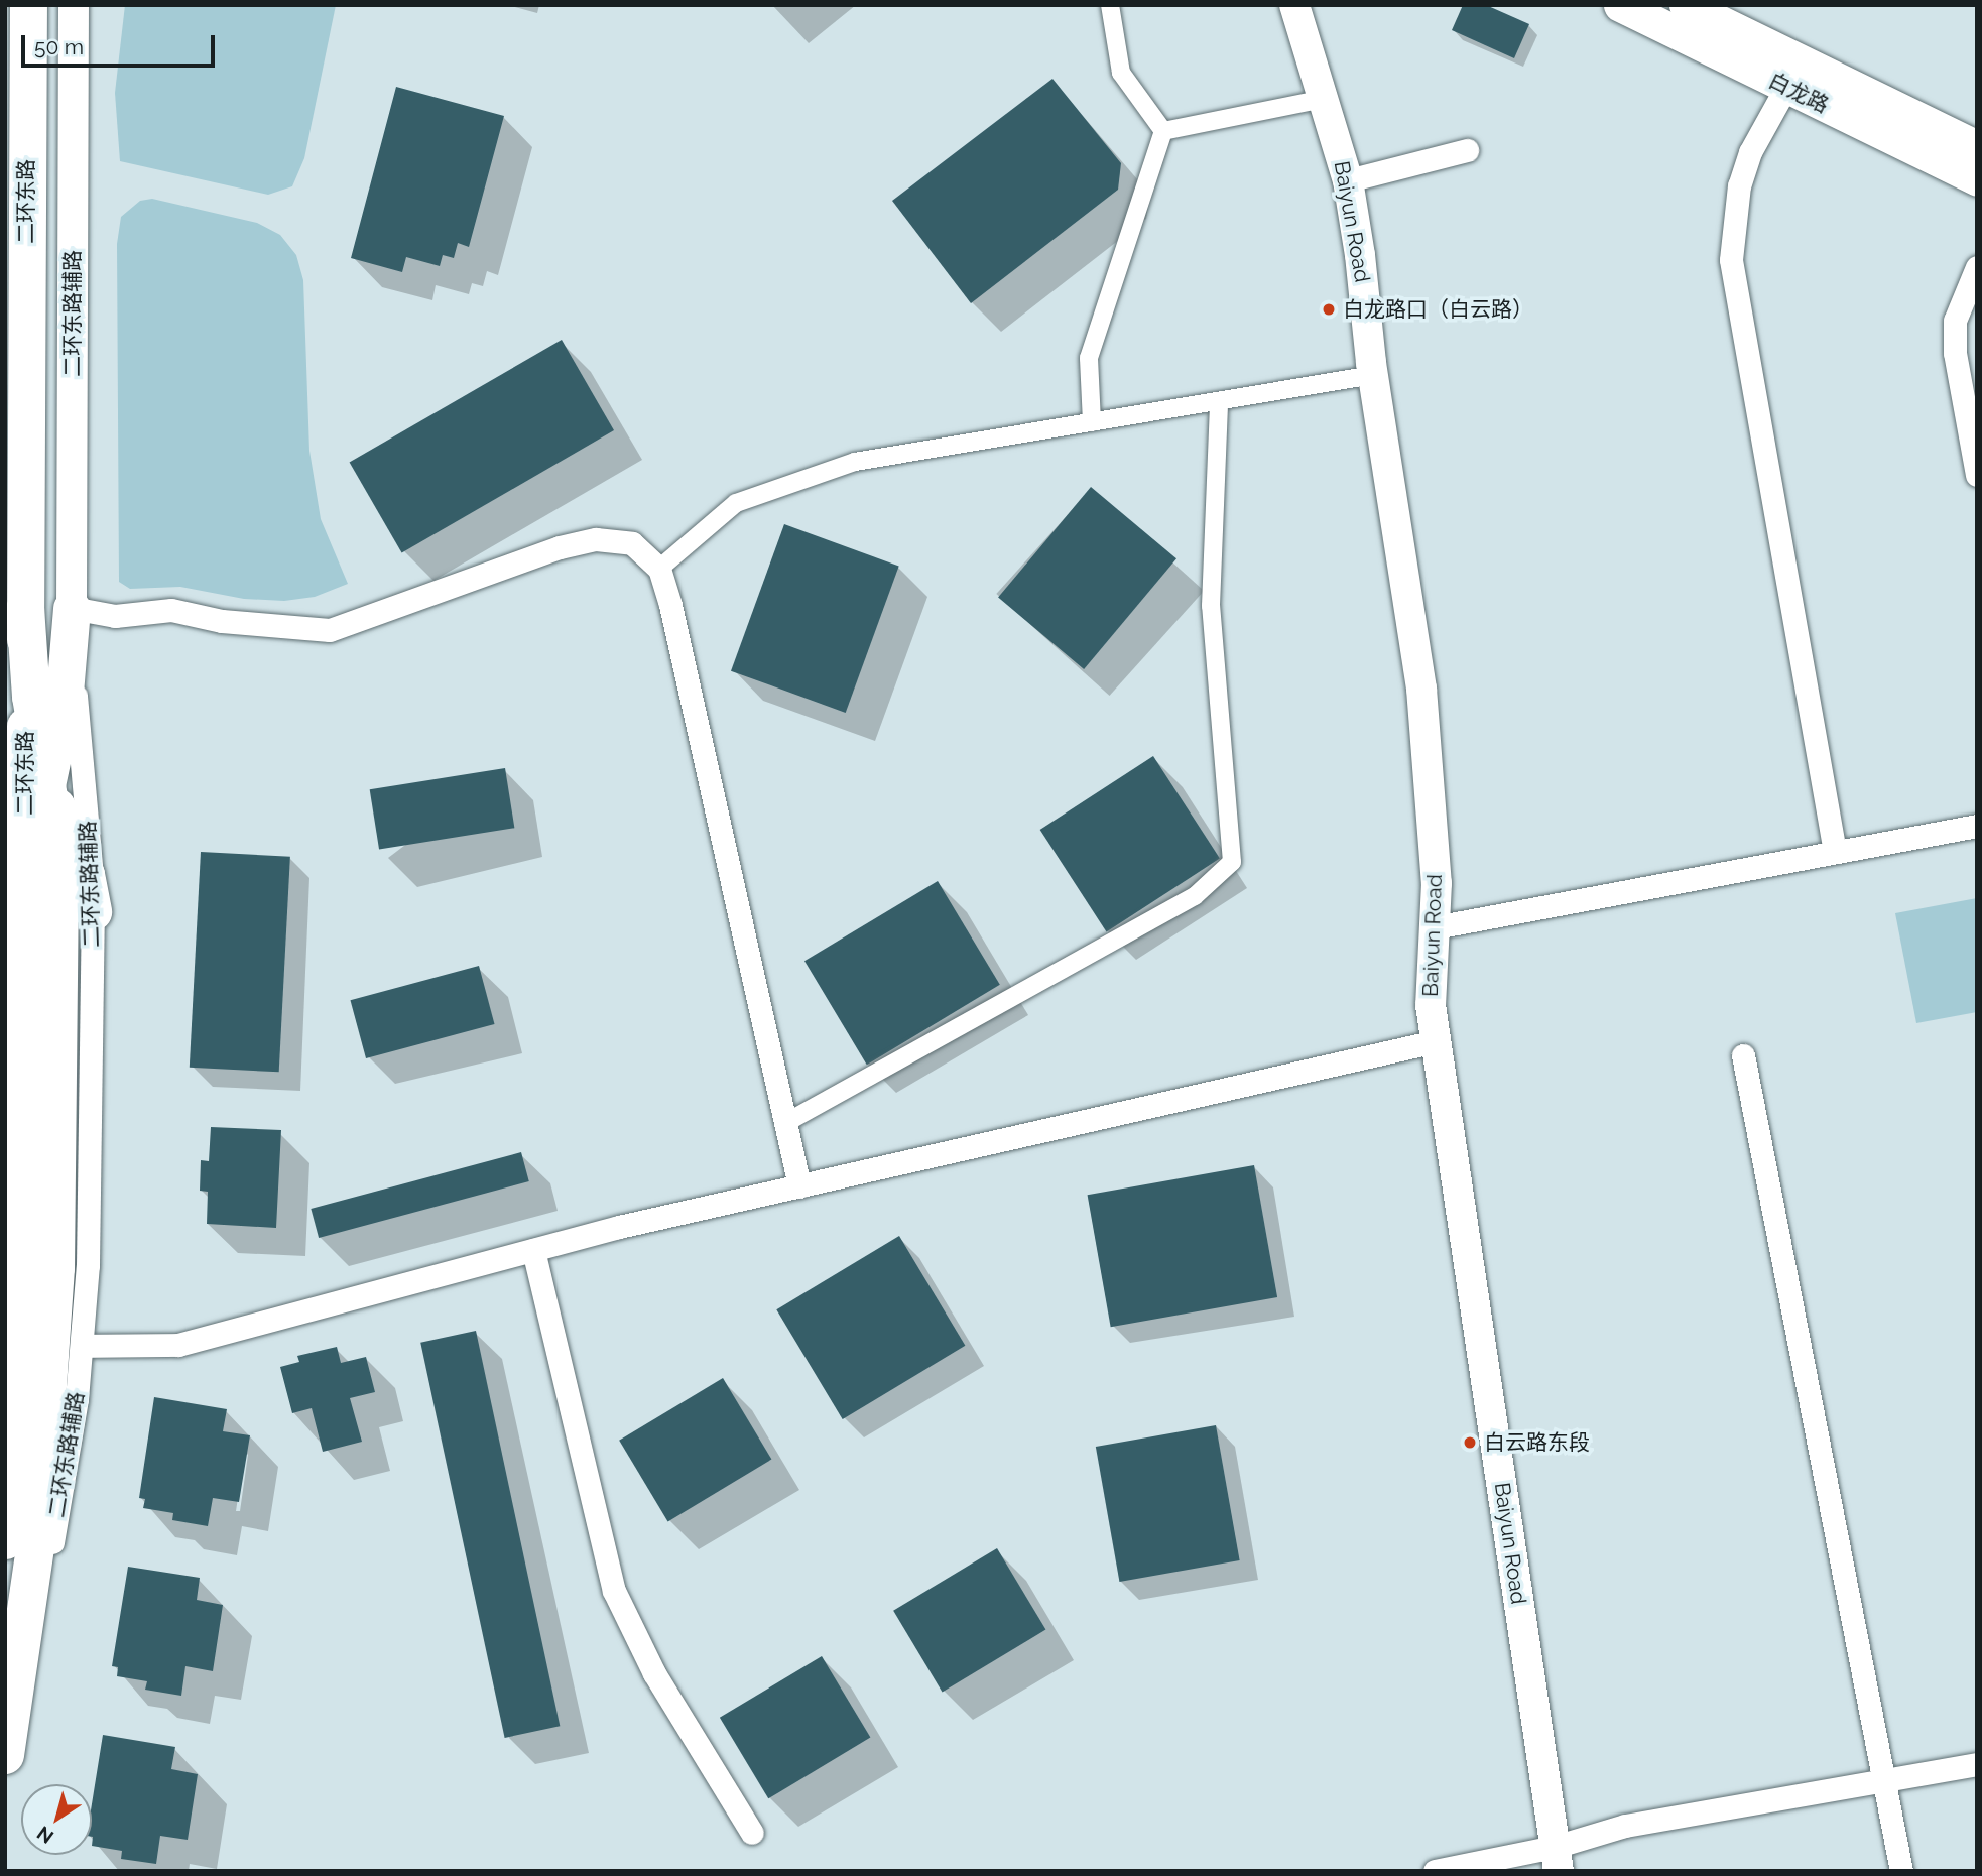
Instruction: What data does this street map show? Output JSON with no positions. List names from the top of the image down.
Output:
{
  "streets": {
    "main road": ["白龙路", "二环东路"],
    "street": ["Baiyun Road", "二环东路辅路"]
  },
  "places": ["白龙路口（白云路）", "白云路东段"],
  "scale_bar": "50 m",
  "north": "bottom left"
}
